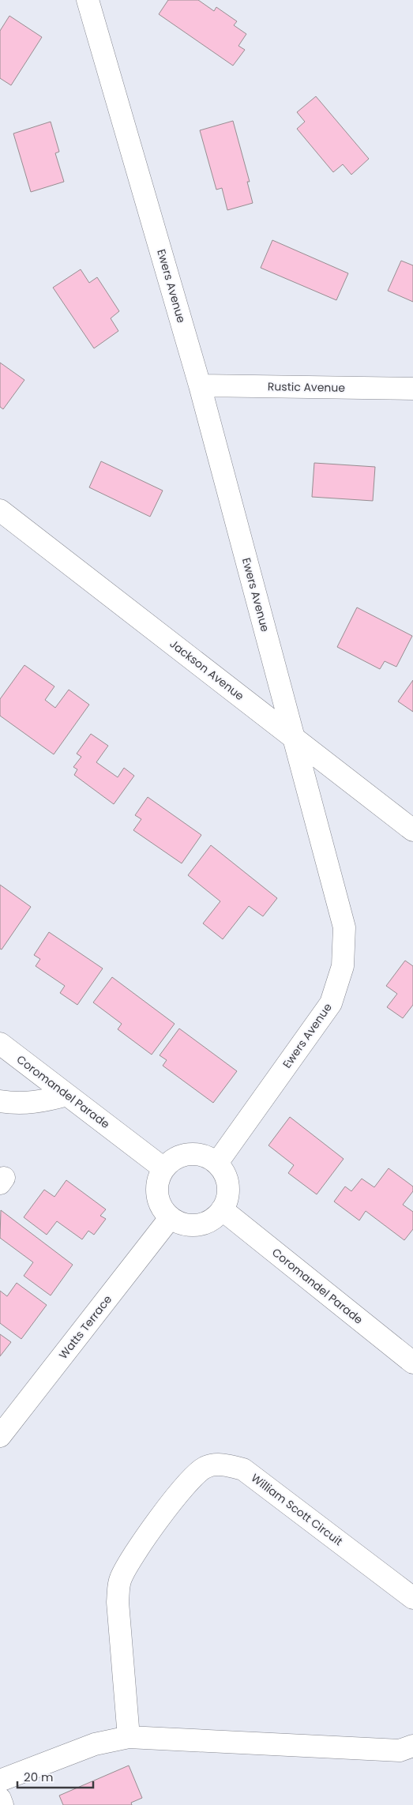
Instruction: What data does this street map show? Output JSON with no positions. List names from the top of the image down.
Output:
{
  "streets": {
    "street": [
      "Ewers Avenue",
      "Rustic Avenue",
      "Jackson Avenue",
      "Coromandel Parade",
      "Watts Terrace",
      "William Scott Circuit"
    ]
  },
  "crossings": [
    ["Ewers Avenue", "Rustic Avenue"],
    ["Ewers Avenue", "Jackson Avenue"],
    ["Ewers Avenue", "Coromandel Parade"],
    ["Ewers Avenue", "Watts Terrace"],
    ["Coromandel Parade", "Watts Terrace"]
  ],
  "scale_bar": "20 m"
}
